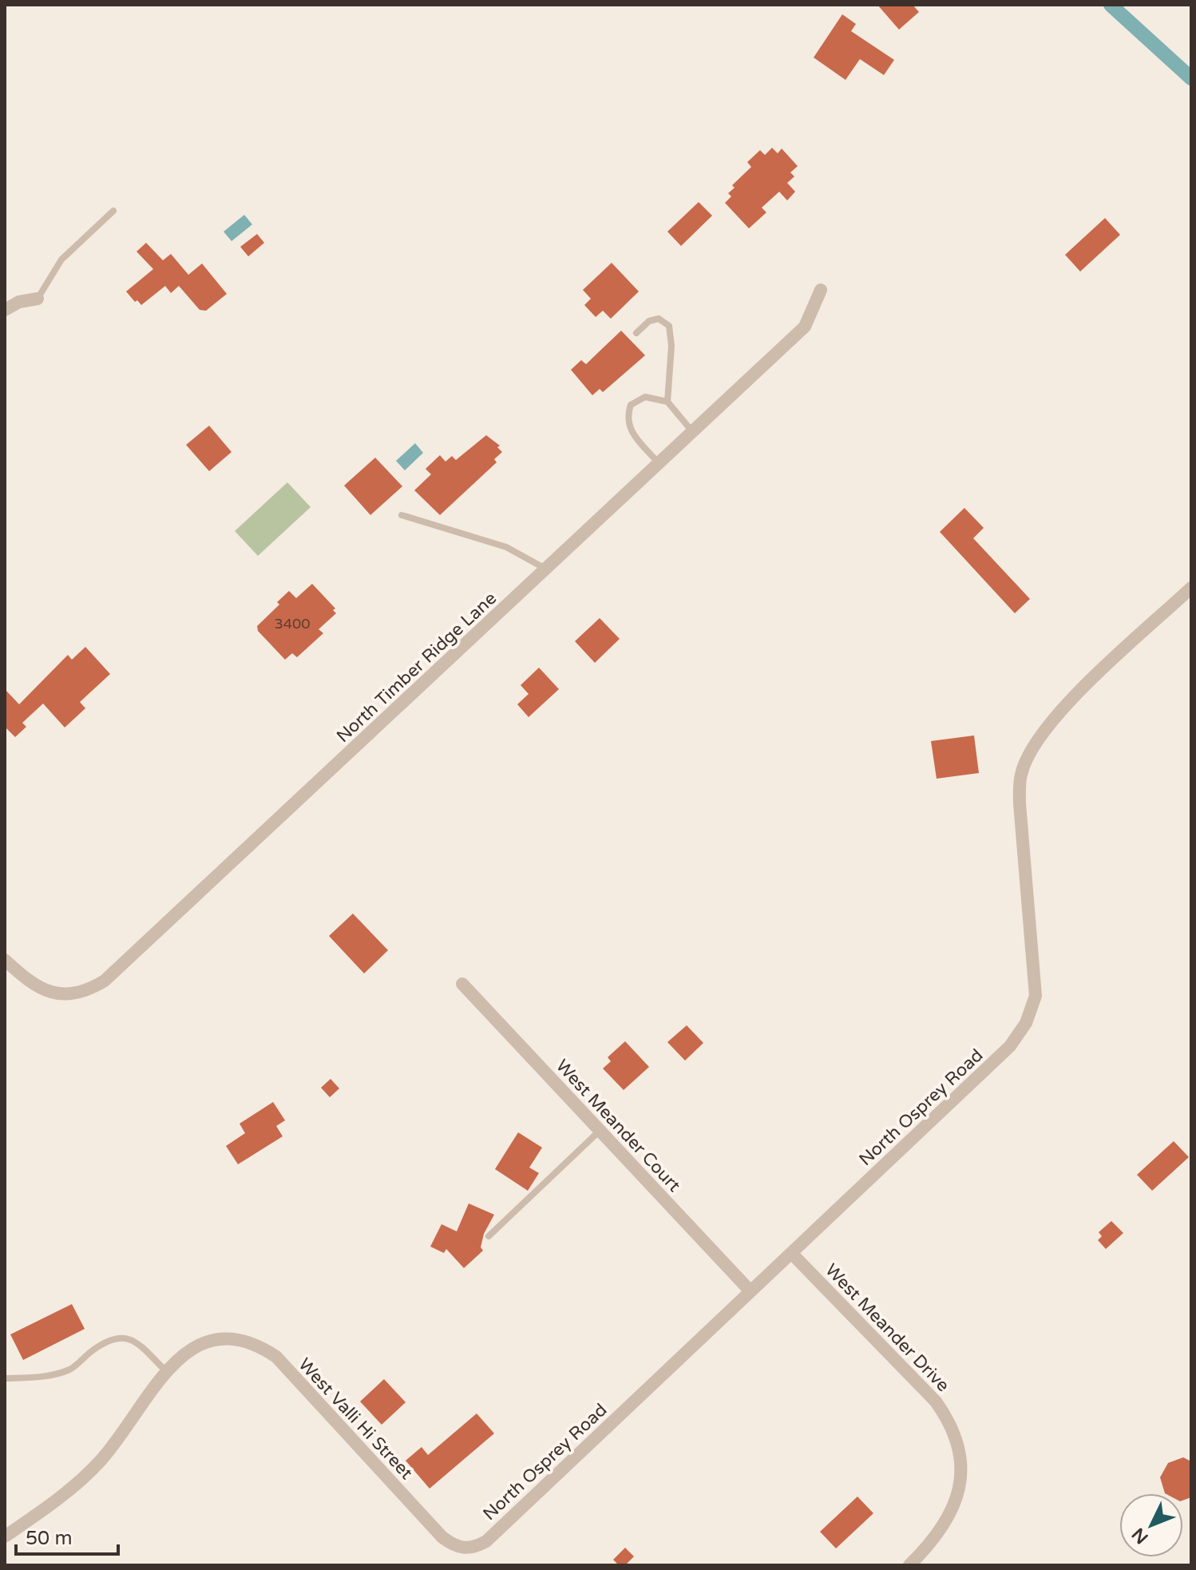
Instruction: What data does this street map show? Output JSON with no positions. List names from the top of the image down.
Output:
{
  "streets": {
    "street": [
      "North Timber Ridge Lane",
      "North Osprey Road",
      "West Meander Court",
      "West Meander Drive",
      "West Valli Hi Street"
    ]
  },
  "crossings": [
    ["North Osprey Road", "West Meander Court"],
    ["North Osprey Road", "West Meander Drive"],
    ["North Osprey Road", "West Valli Hi Street"]
  ],
  "house_numbers": ["3400"],
  "scale_bar": "50 m",
  "north": "bottom left"
}
